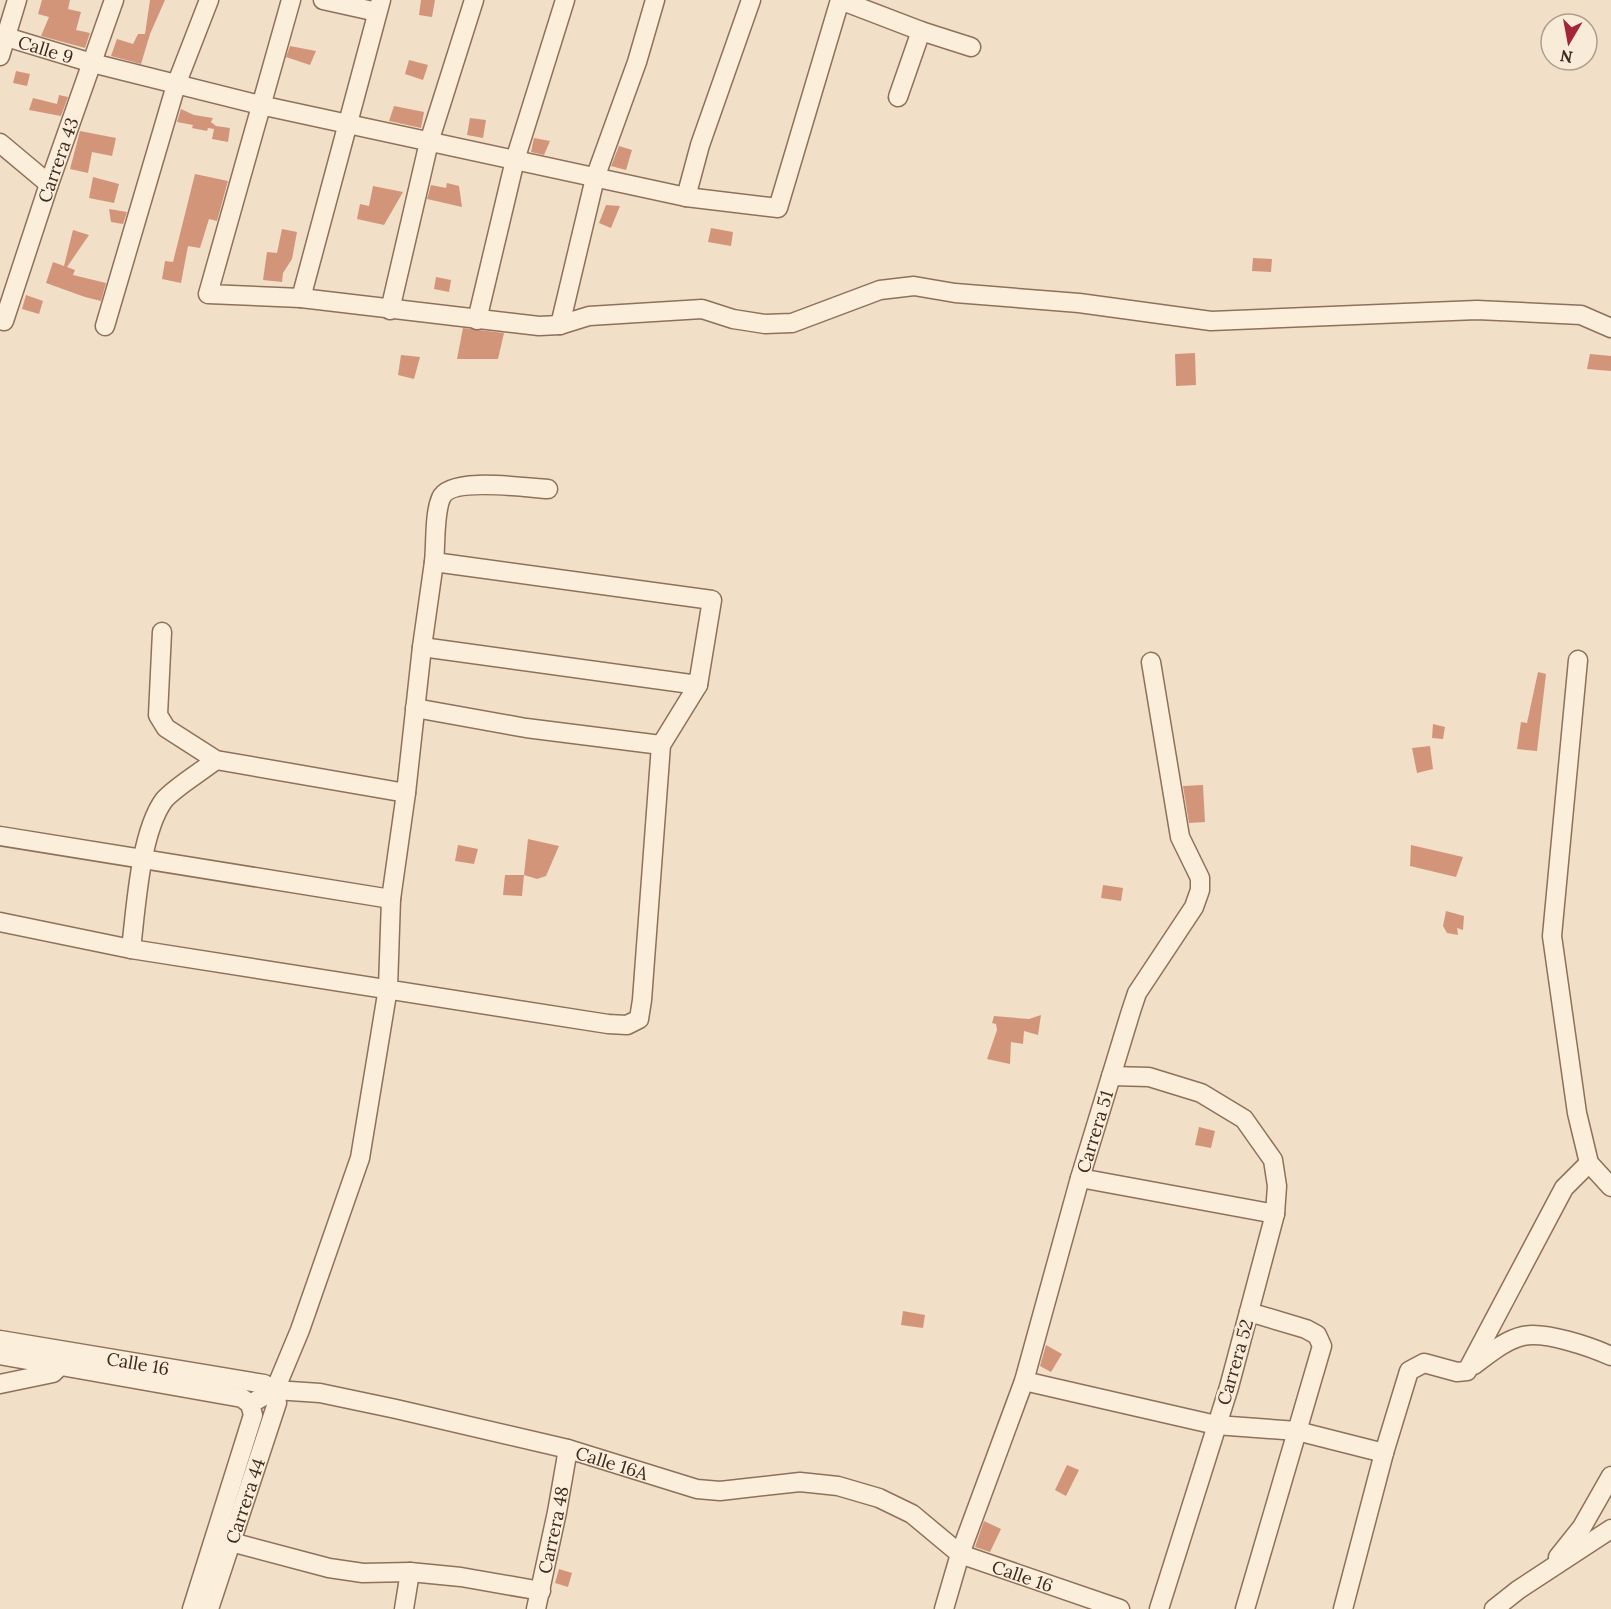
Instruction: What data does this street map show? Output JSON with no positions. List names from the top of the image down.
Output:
{
  "streets": {
    "street": [
      "Calle 9",
      "Carrera 43",
      "Carrera 51",
      "Carrera 52",
      "Calle 16",
      "Calle 16A",
      "Carrera 44",
      "Carrera 48"
    ]
  },
  "crossings": [
    ["Calle 9", "Carrera 43"],
    ["Carrera 51", "Carrera 52"],
    ["Carrera 51", "Calle 16"],
    ["Carrera 51", "Calle 16A"],
    ["Calle 16", "Calle 16A"],
    ["Calle 16", "Carrera 44"],
    ["Calle 16A", "Carrera 44"],
    ["Calle 16A", "Carrera 48"]
  ],
  "north": "bottom"
}
